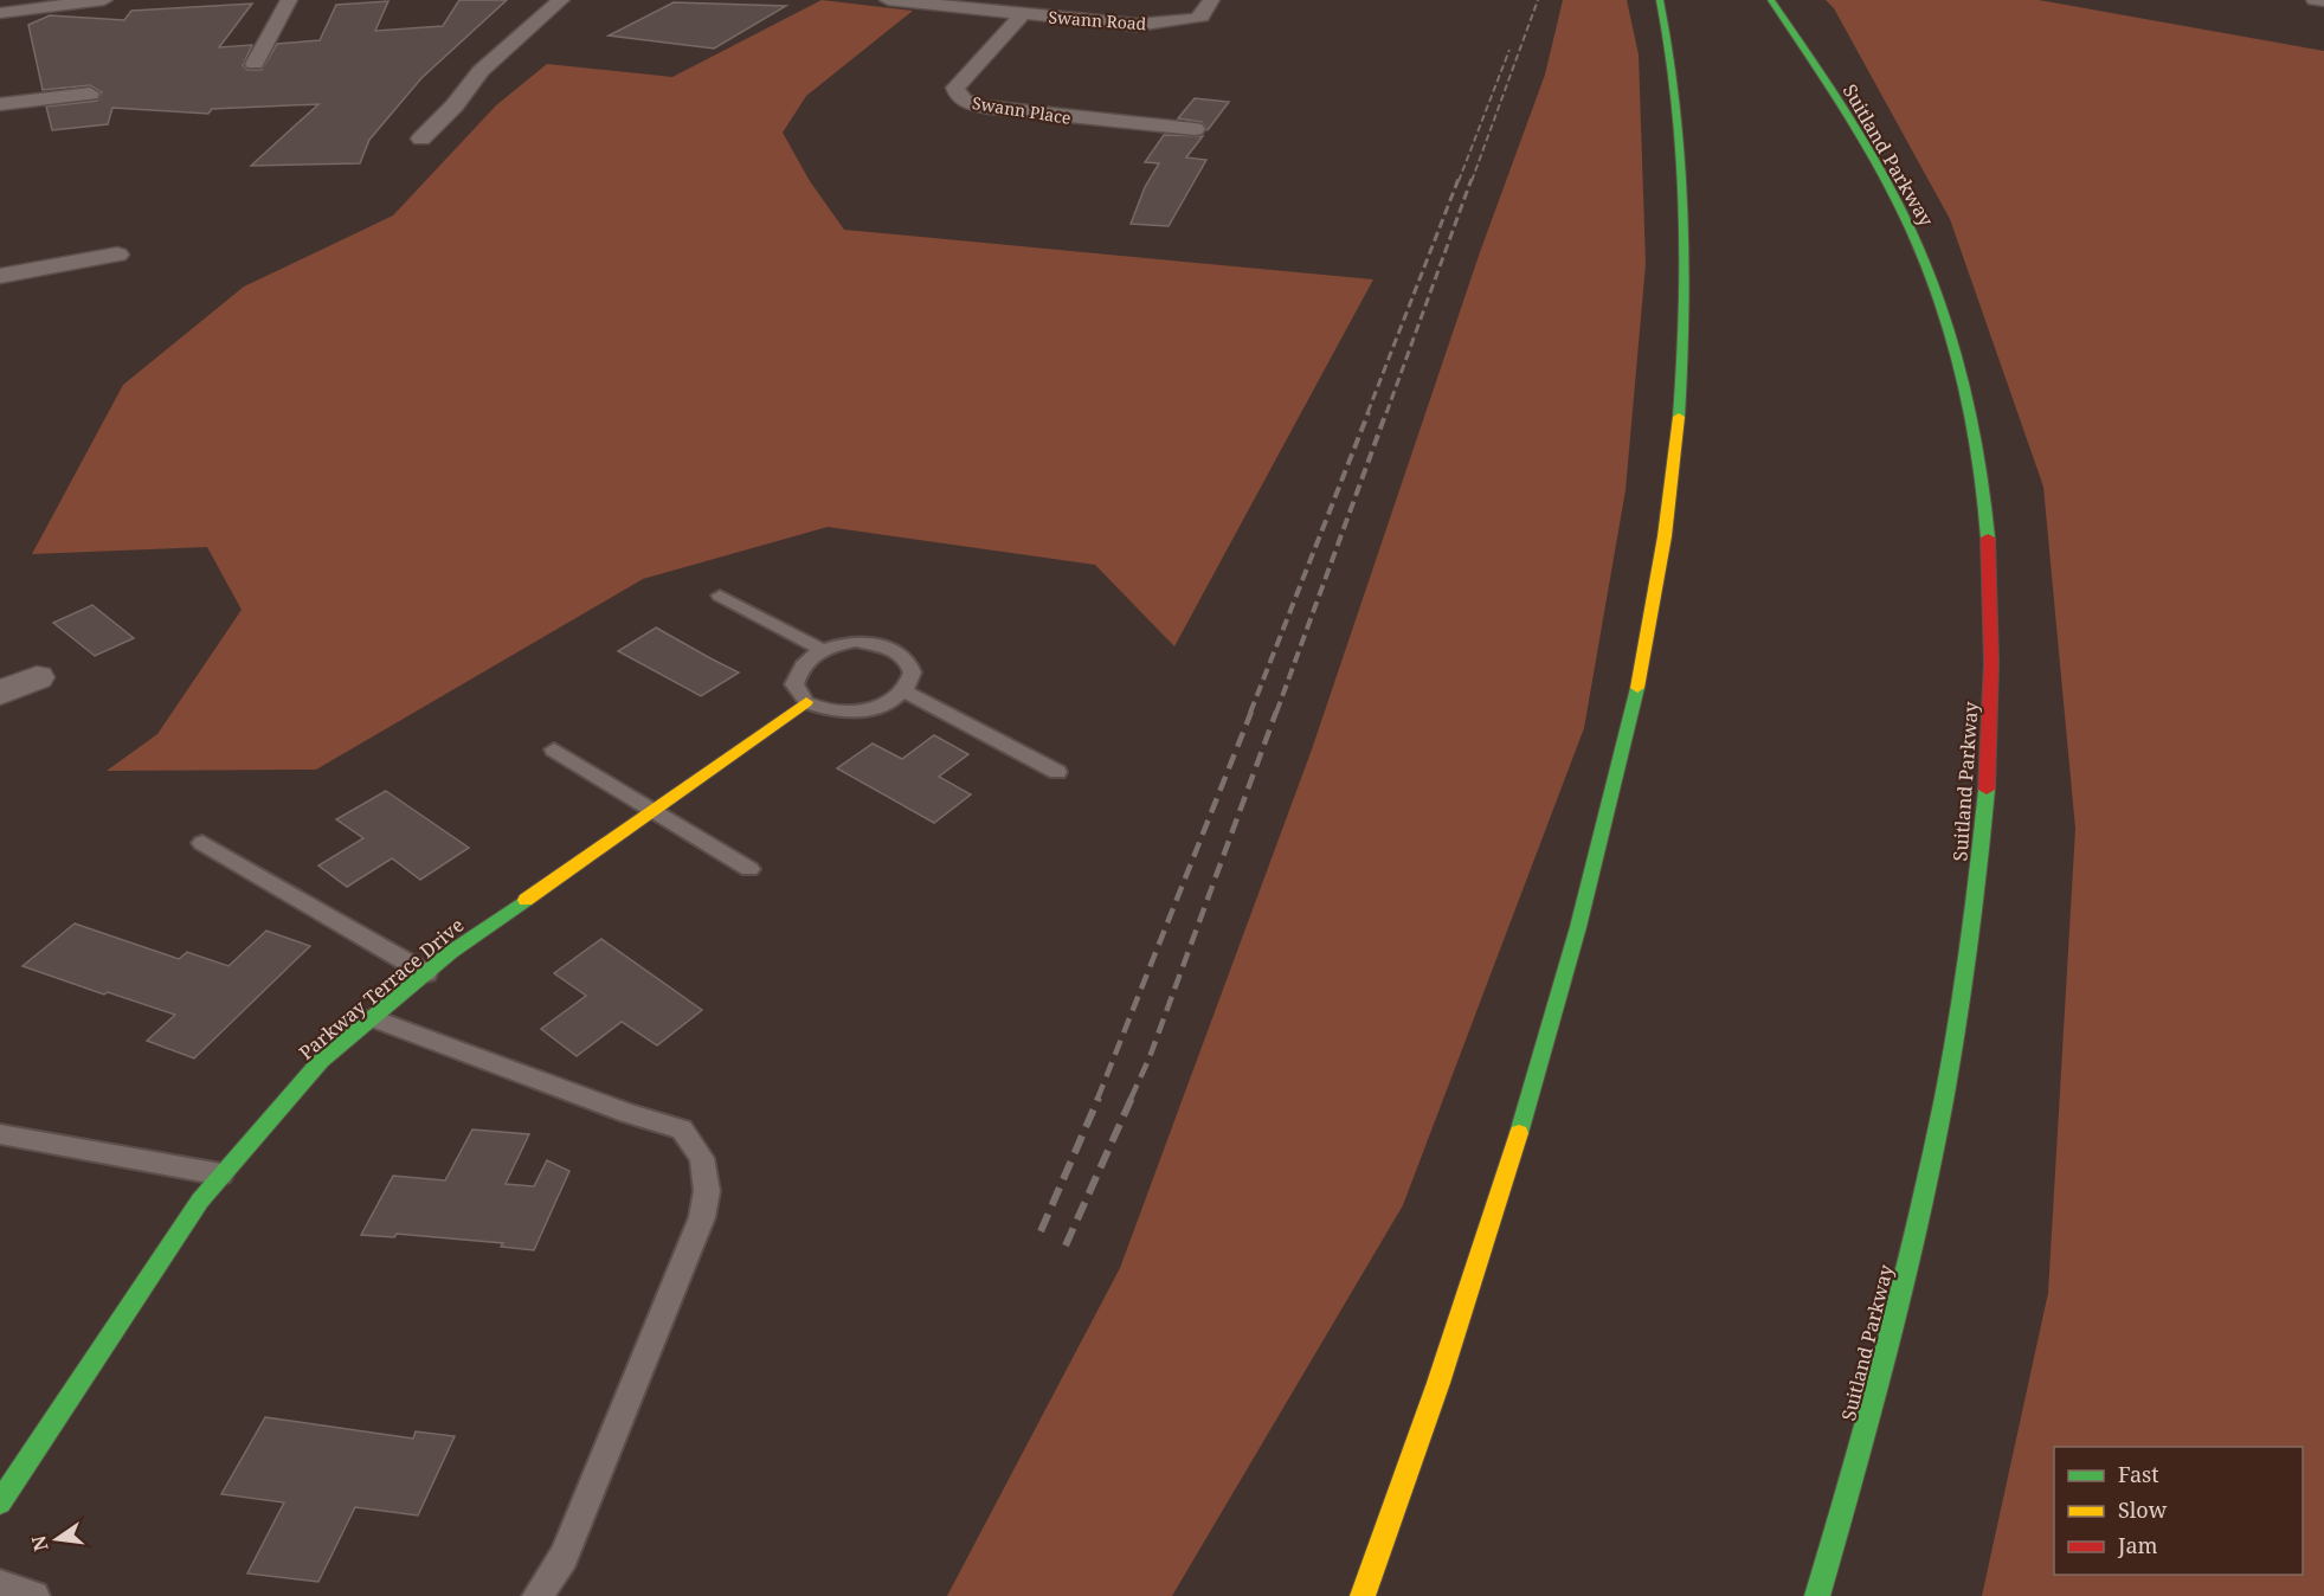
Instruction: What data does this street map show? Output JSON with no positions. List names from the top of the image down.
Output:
{
  "streets": {
    "main road": ["Suitland Parkway", "Parkway Terrace Drive"],
    "street": ["Swann Road", "Swann Place"]
  },
  "crossings": [
    ["Swann Road", "Swann Place"]
  ],
  "legend": ["Fast", "Slow", "Jam"],
  "north": "left"
}
